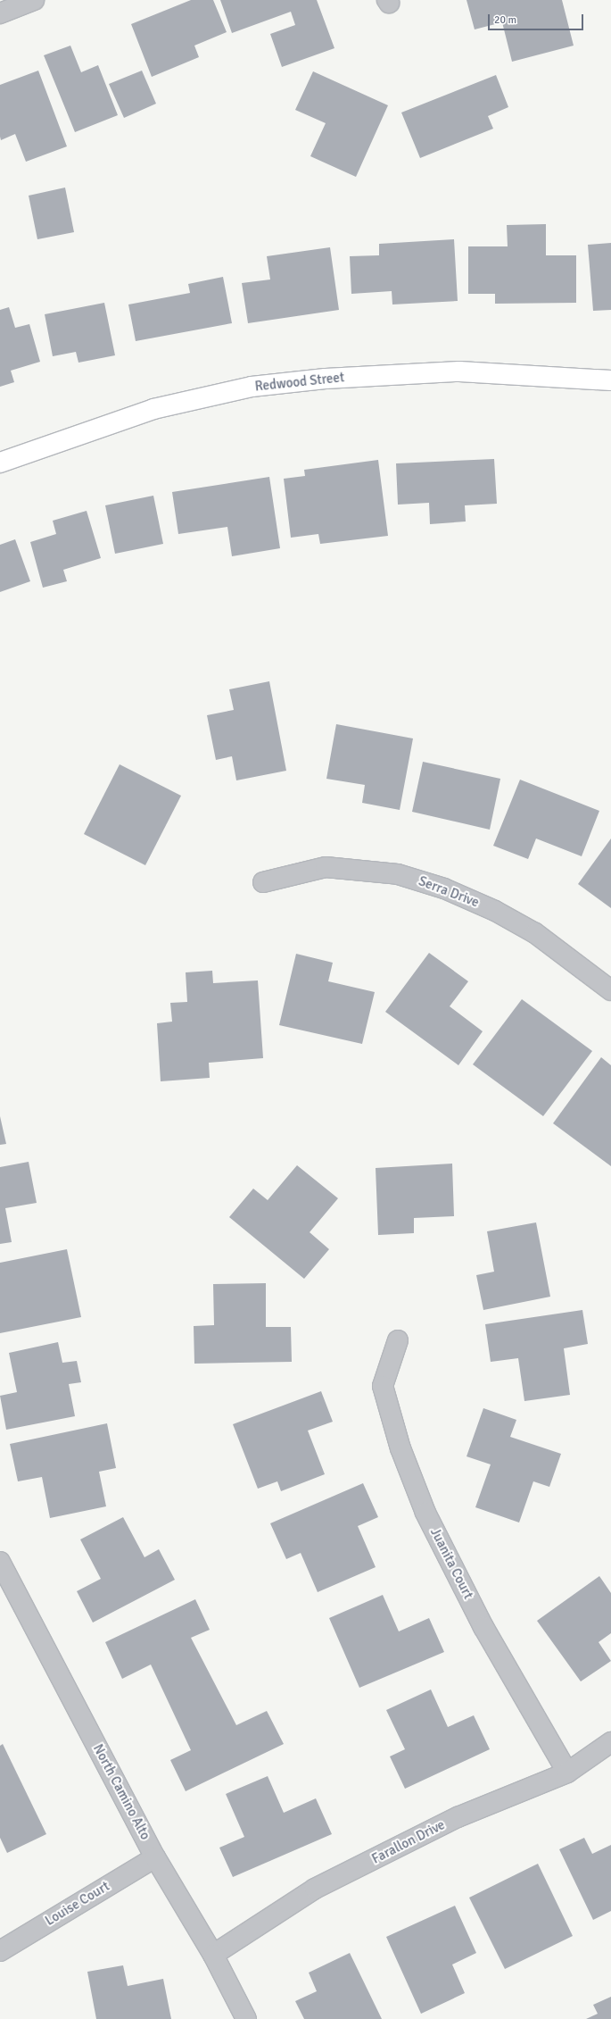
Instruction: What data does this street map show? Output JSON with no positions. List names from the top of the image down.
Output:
{
  "streets": {
    "main road": ["Redwood Street"],
    "street": [
      "Serra Drive",
      "Juanita Court",
      "North Camino Alto",
      "Farallon Drive",
      "Louise Court"
    ]
  },
  "crossings": [
    ["Juanita Court", "Farallon Drive"],
    ["North Camino Alto", "Farallon Drive"],
    ["North Camino Alto", "Louise Court"]
  ],
  "scale_bar": "20 m"
}
